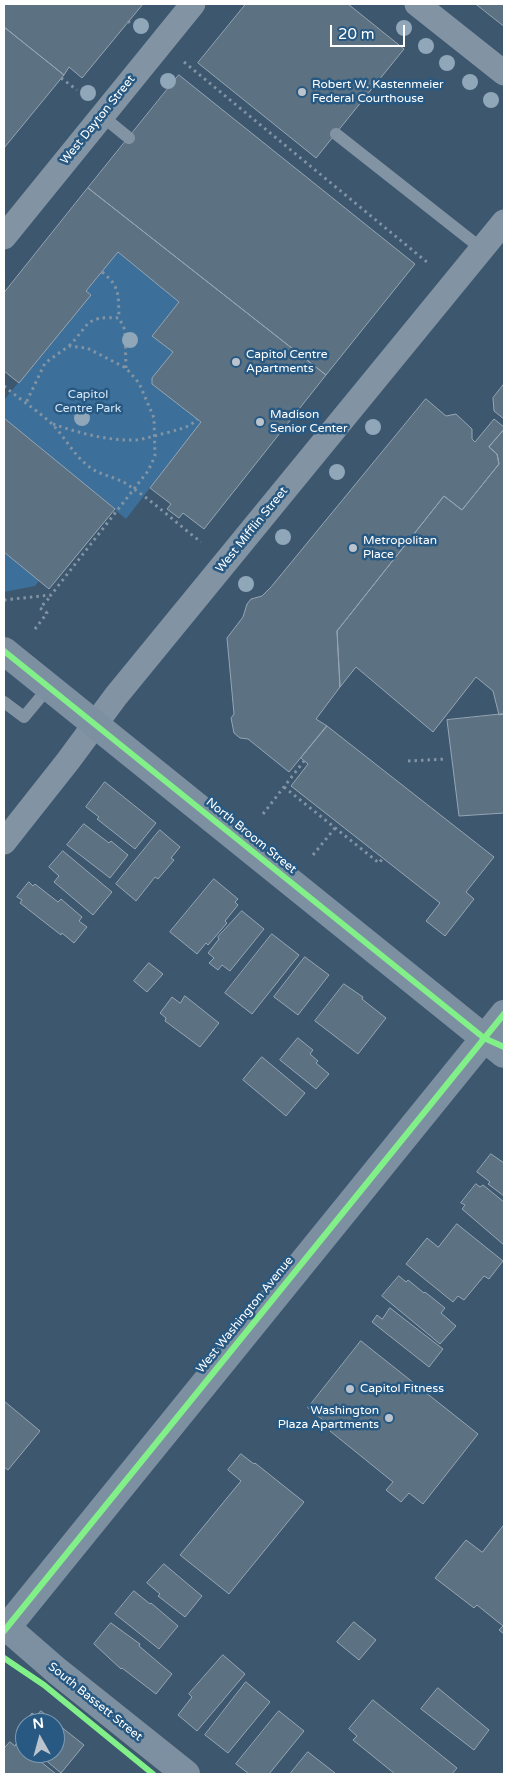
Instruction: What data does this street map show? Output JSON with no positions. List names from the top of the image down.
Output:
{
  "streets": {
    "street": [
      "West Dayton Street",
      "West Mifflin Street",
      "North Broom Street",
      "West Washington Avenue",
      "South Bassett Street"
    ]
  },
  "crossings": [
    ["West Mifflin Street", "North Broom Street"],
    ["North Broom Street", "West Washington Avenue"],
    ["West Washington Avenue", "South Bassett Street"]
  ],
  "parks": ["Capitol Centre Park"],
  "places": [
    "Robert W. Kastenmeier Federal Courthouse",
    "Capitol Centre Apartments",
    "Madison Senior Center",
    "Metropolitan Place",
    "Capitol Fitness",
    "Washington Plaza Apartments"
  ],
  "scale_bar": "20 m",
  "north": "top"
}
